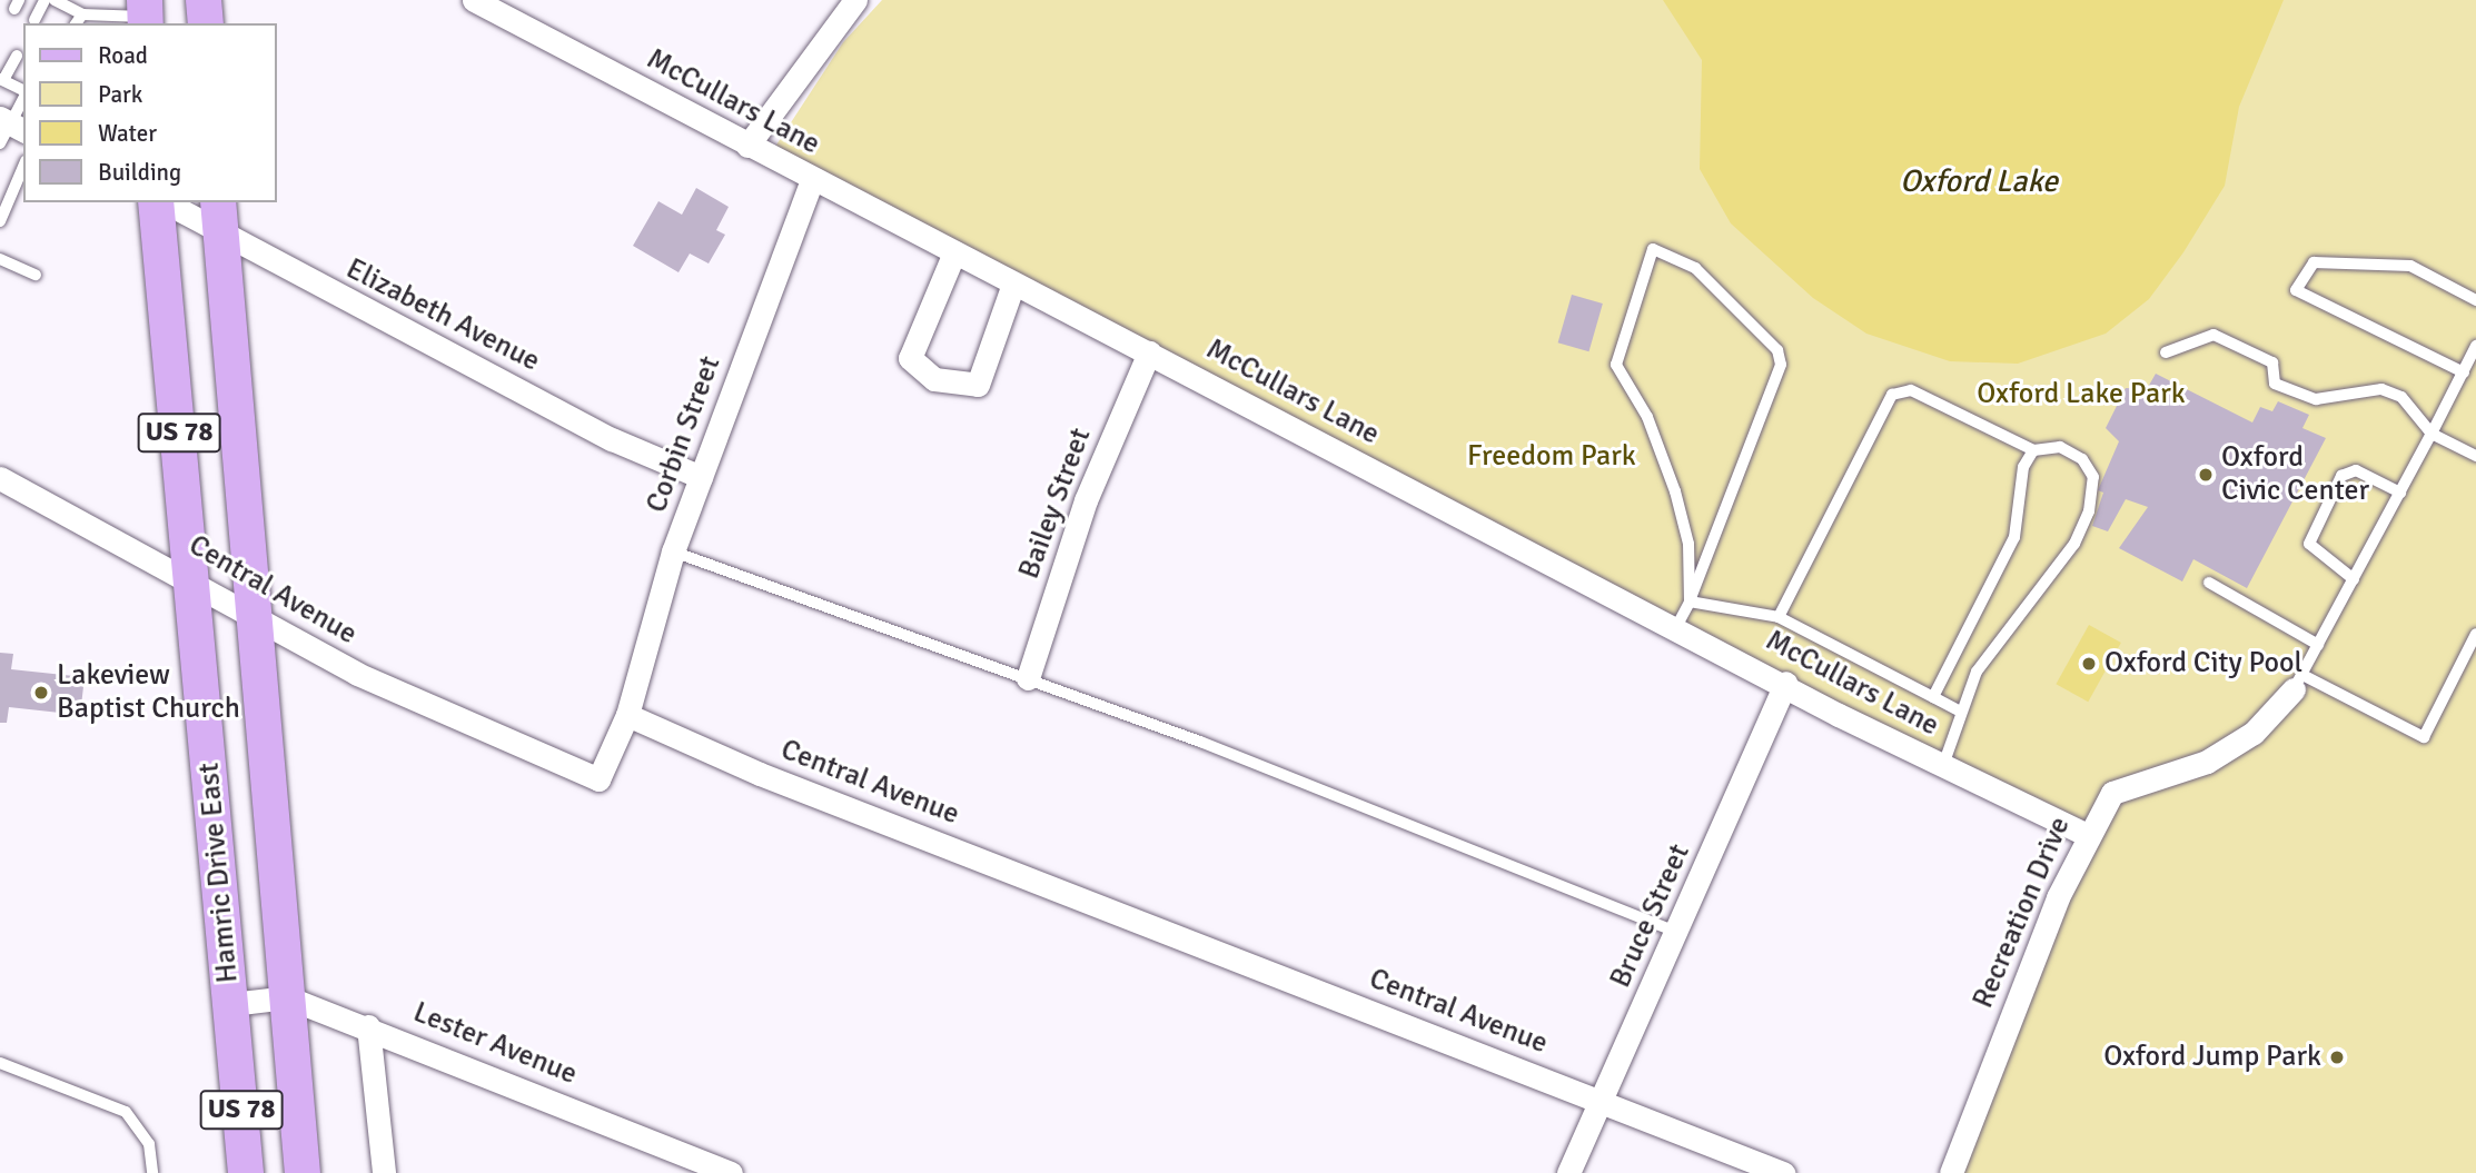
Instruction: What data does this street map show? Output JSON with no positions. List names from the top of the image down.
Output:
{
  "streets": {
    "main road": ["US 78", "Hamric Drive East"],
    "street": [
      "McCullars Lane",
      "Elizabeth Avenue",
      "Corbin Street",
      "Bailey Street",
      "Central Avenue",
      "Recreation Drive",
      "Bruce Street",
      "Lester Avenue"
    ]
  },
  "crossings": [
    ["McCullars Lane", "Corbin Street"],
    ["McCullars Lane", "Bailey Street"],
    ["McCullars Lane", "Recreation Drive"],
    ["McCullars Lane", "Bruce Street"],
    ["Elizabeth Avenue", "Corbin Street"],
    ["Elizabeth Avenue", "Hamric Drive East"],
    ["Corbin Street", "Central Avenue"],
    ["Central Avenue", "Hamric Drive East"],
    ["Central Avenue", "Bruce Street"],
    ["Hamric Drive East", "Lester Avenue"]
  ],
  "water": ["Oxford Lake"],
  "parks": ["Oxford Lake Park", "Freedom Park"],
  "places": [
    "Oxford Civic Center",
    "Oxford City Pool",
    "Lakeview Baptist Church",
    "Oxford Jump Park"
  ],
  "legend": [
    "Road",
    "Park",
    "Water",
    "Building"
  ]
}
